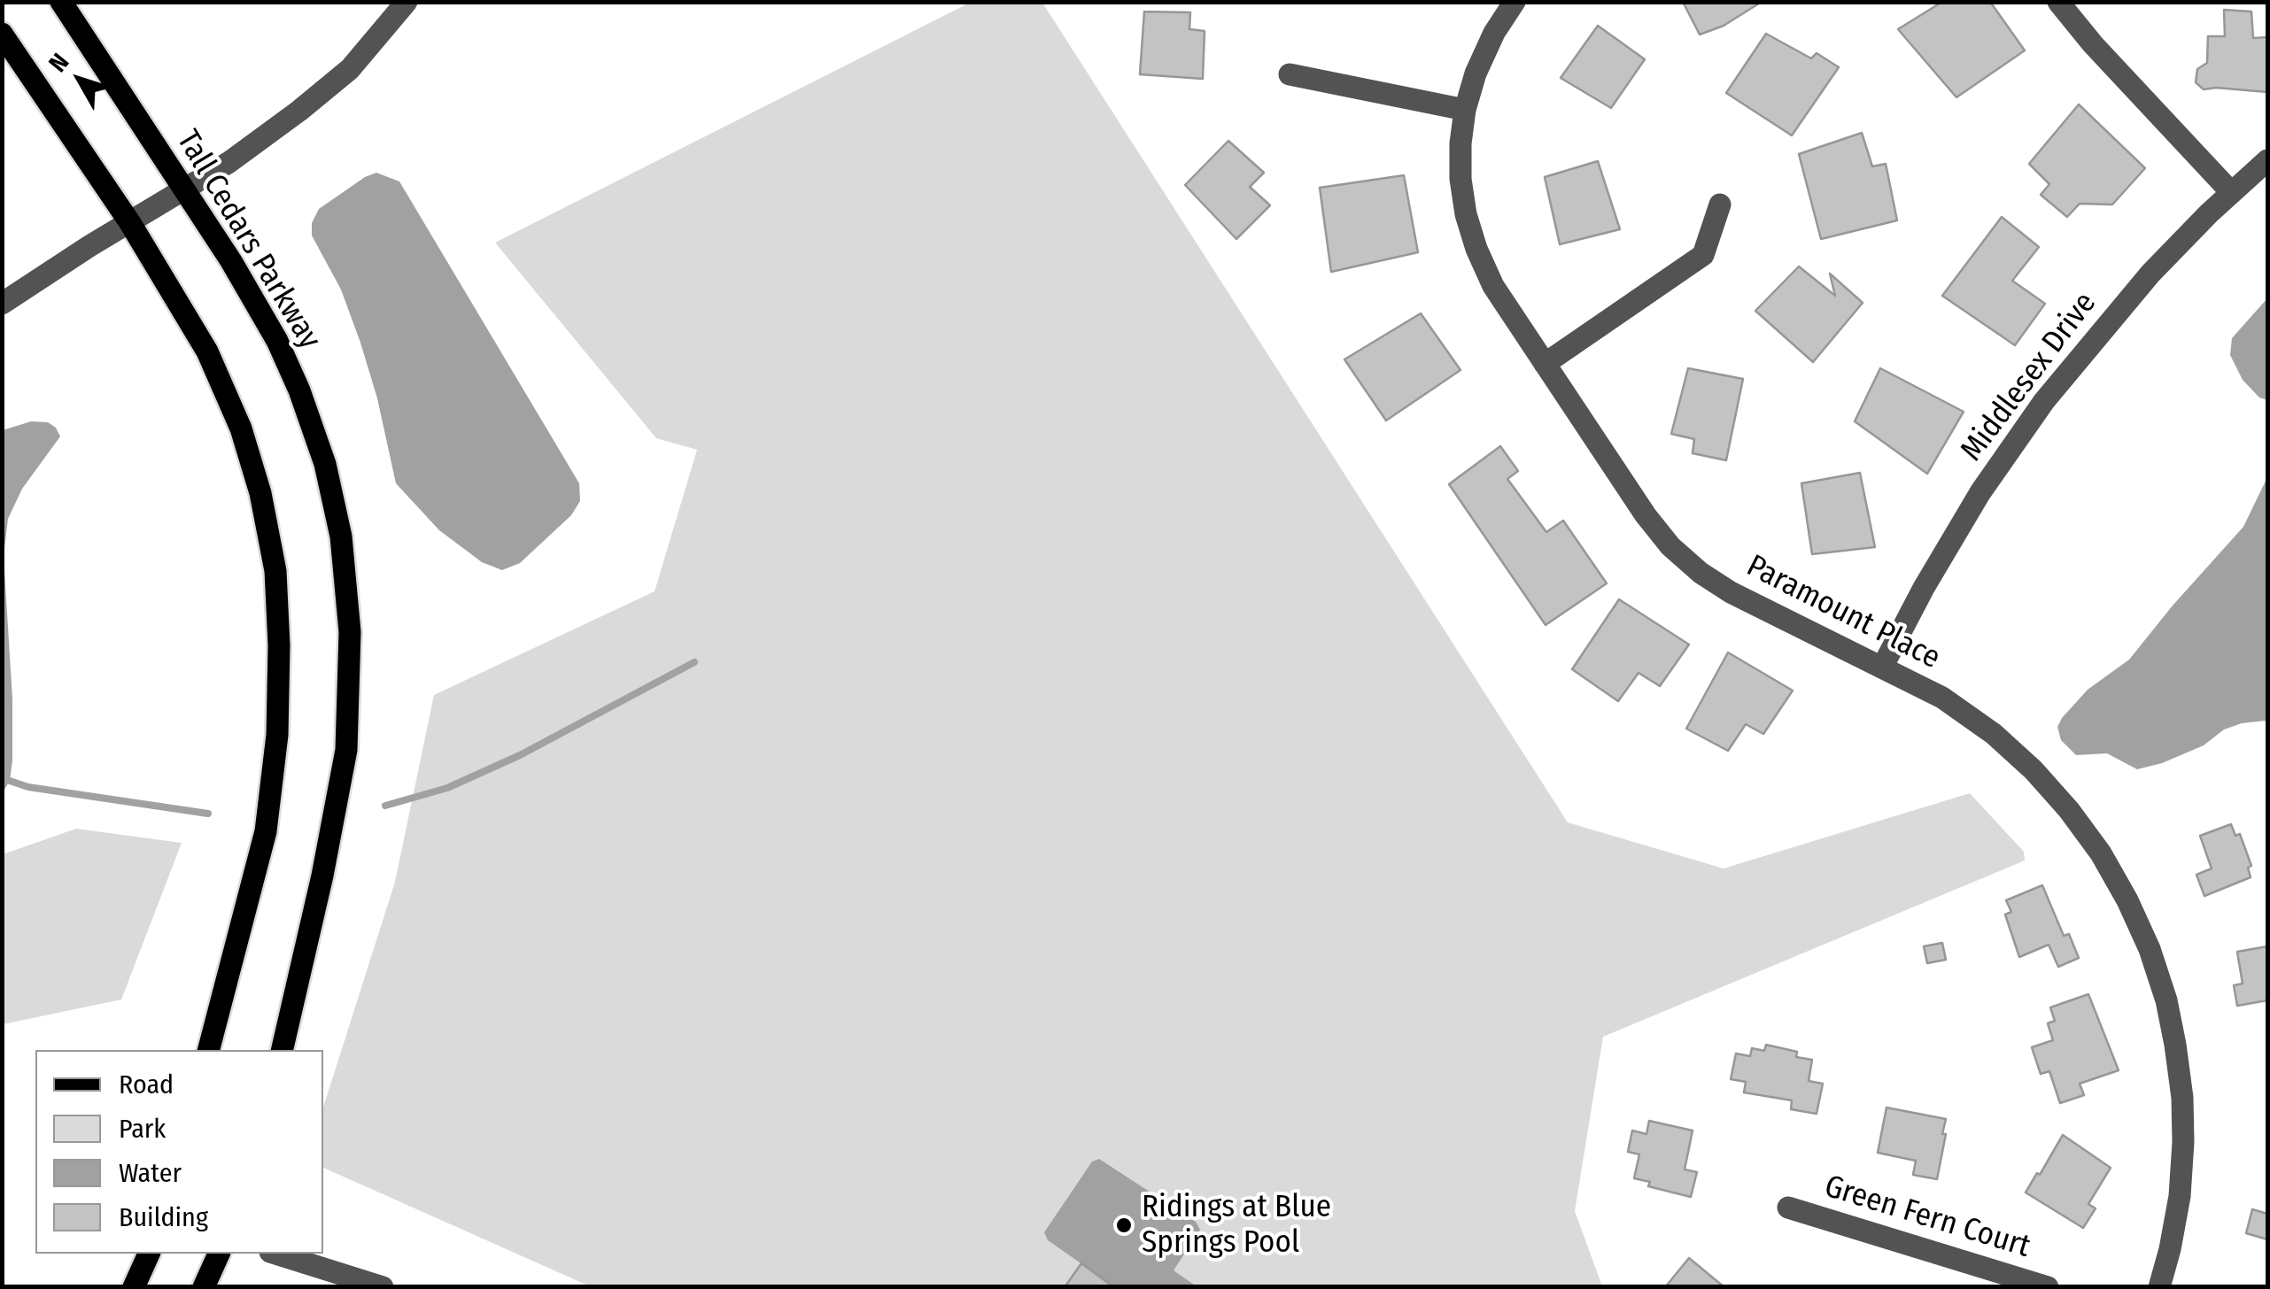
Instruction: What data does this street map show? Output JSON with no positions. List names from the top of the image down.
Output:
{
  "streets": {
    "main road": ["Tall Cedars Parkway"],
    "street": ["Middlesex Drive", "Paramount Place", "Green Fern Court"]
  },
  "crossings": [
    ["Middlesex Drive", "Paramount Place"]
  ],
  "places": ["Ridings at Blue Springs Pool"],
  "legend": [
    "Road",
    "Park",
    "Water",
    "Building"
  ],
  "north": "top left"
}
